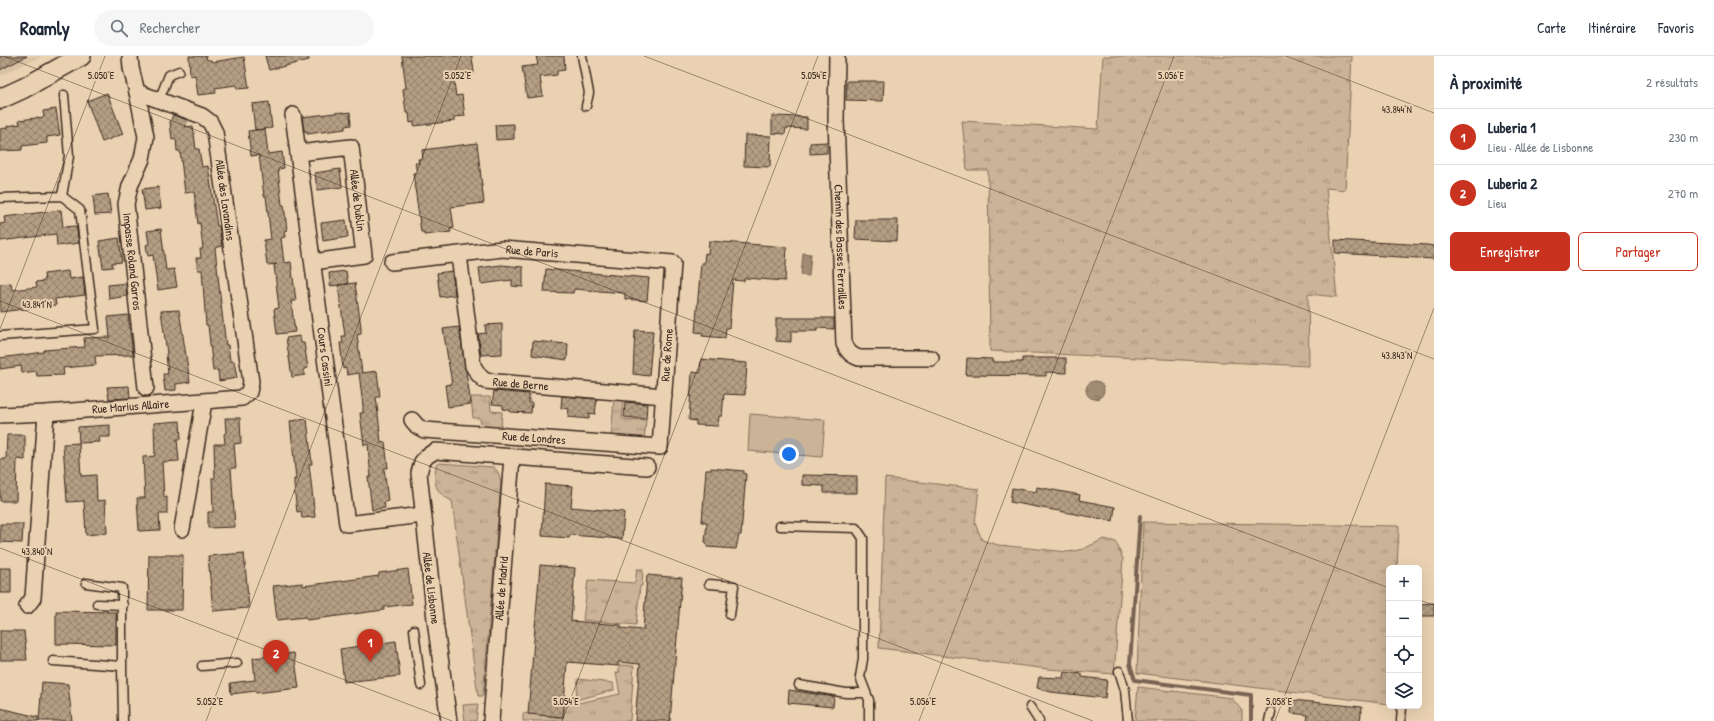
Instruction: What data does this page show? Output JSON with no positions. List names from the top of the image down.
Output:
{
  "streets": {
    "street": [
      "Allée des Lavandins",
      "Allée de Dublin",
      "Chemin des Basses Ferrailles",
      "Rue de Paris",
      "Impasse Roland Garros",
      "Rue de Rome",
      "Cours Cassini",
      "Rue de Berne",
      "Rue Marius Allaire",
      "Rue de Londres",
      "Allée de Lisbonne",
      "Allée de Madrid"
    ]
  },
  "crossings": [
    ["Allée des Lavandins", "Impasse Roland Garros"],
    ["Allée des Lavandins", "Rue Marius Allaire"],
    ["Allée de Dublin", "Cours Cassini"],
    ["Rue de Paris", "Rue de Rome"],
    ["Rue de Paris", "Rue de Berne"],
    ["Rue de Rome", "Rue de Berne"],
    ["Rue de Rome", "Rue de Londres"],
    ["Cours Cassini", "Allée de Lisbonne"],
    ["Allée de Lisbonne", "Allée de Madrid"]
  ],
  "page": {
    "header": "Roamly",
    "search": "Rechercher",
    "nav": ["Carte", "Itinéraire", "Favoris"],
    "heading": ["À proximité", "2 résultats"],
    "list": [
      {
        "mark": "1",
        "name": "Luberia 1",
        "note": "Lieu · Allée de Lisbonne",
        "value": "230 m"
      },
      {
        "mark": "2",
        "name": "Luberia 2",
        "note": "Lieu",
        "value": "270 m"
      }
    ],
    "buttons": ["Enregistrer", "Partager"],
    "map_buttons": ["+", "−"],
    "pins": ["1", "2"]
  },
  "coordinates": [
    "5.050°E",
    "5.052°E",
    "5.054°E",
    "5.056°E",
    "43.844°N",
    "43.841°N",
    "43.843°N",
    "43.840°N",
    "5.058°E"
  ]
}
